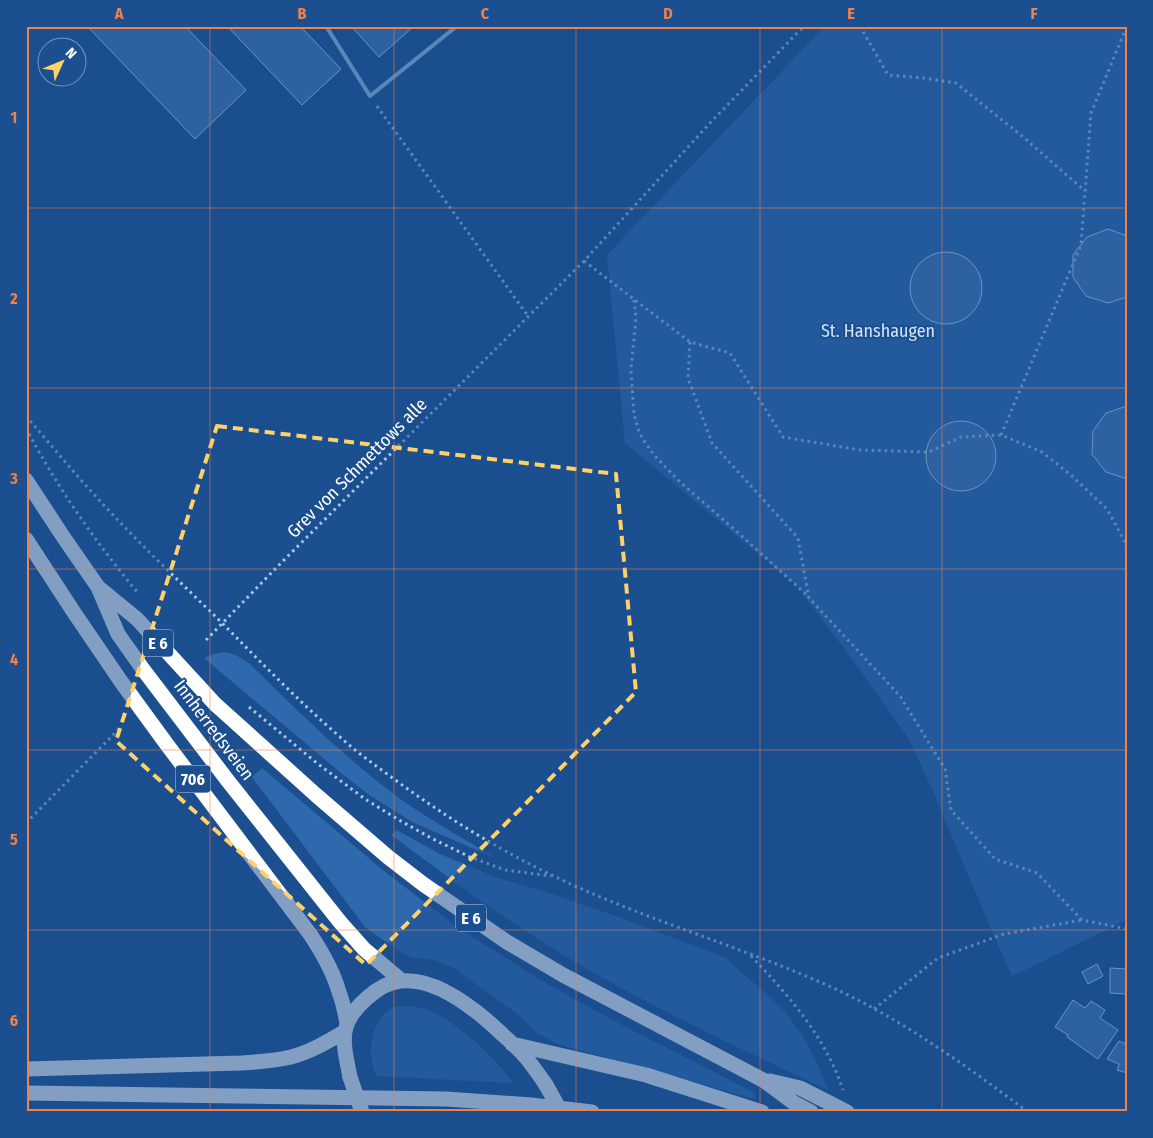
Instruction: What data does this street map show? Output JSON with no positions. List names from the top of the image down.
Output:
{
  "streets": {
    "highway": ["E 6", "Innherredsveien", "706"],
    "path": ["Grev von Schmettows alle"]
  },
  "crossings": [
    ["E 6", "Innherredsveien"]
  ],
  "parks": ["St. Hanshaugen"],
  "north": "top right",
  "grid": {
    "columns": [
      "A",
      "B",
      "C",
      "D",
      "E",
      "F"
    ],
    "rows": [
      "1",
      "2",
      "3",
      "4",
      "5",
      "6"
    ]
  }
}
